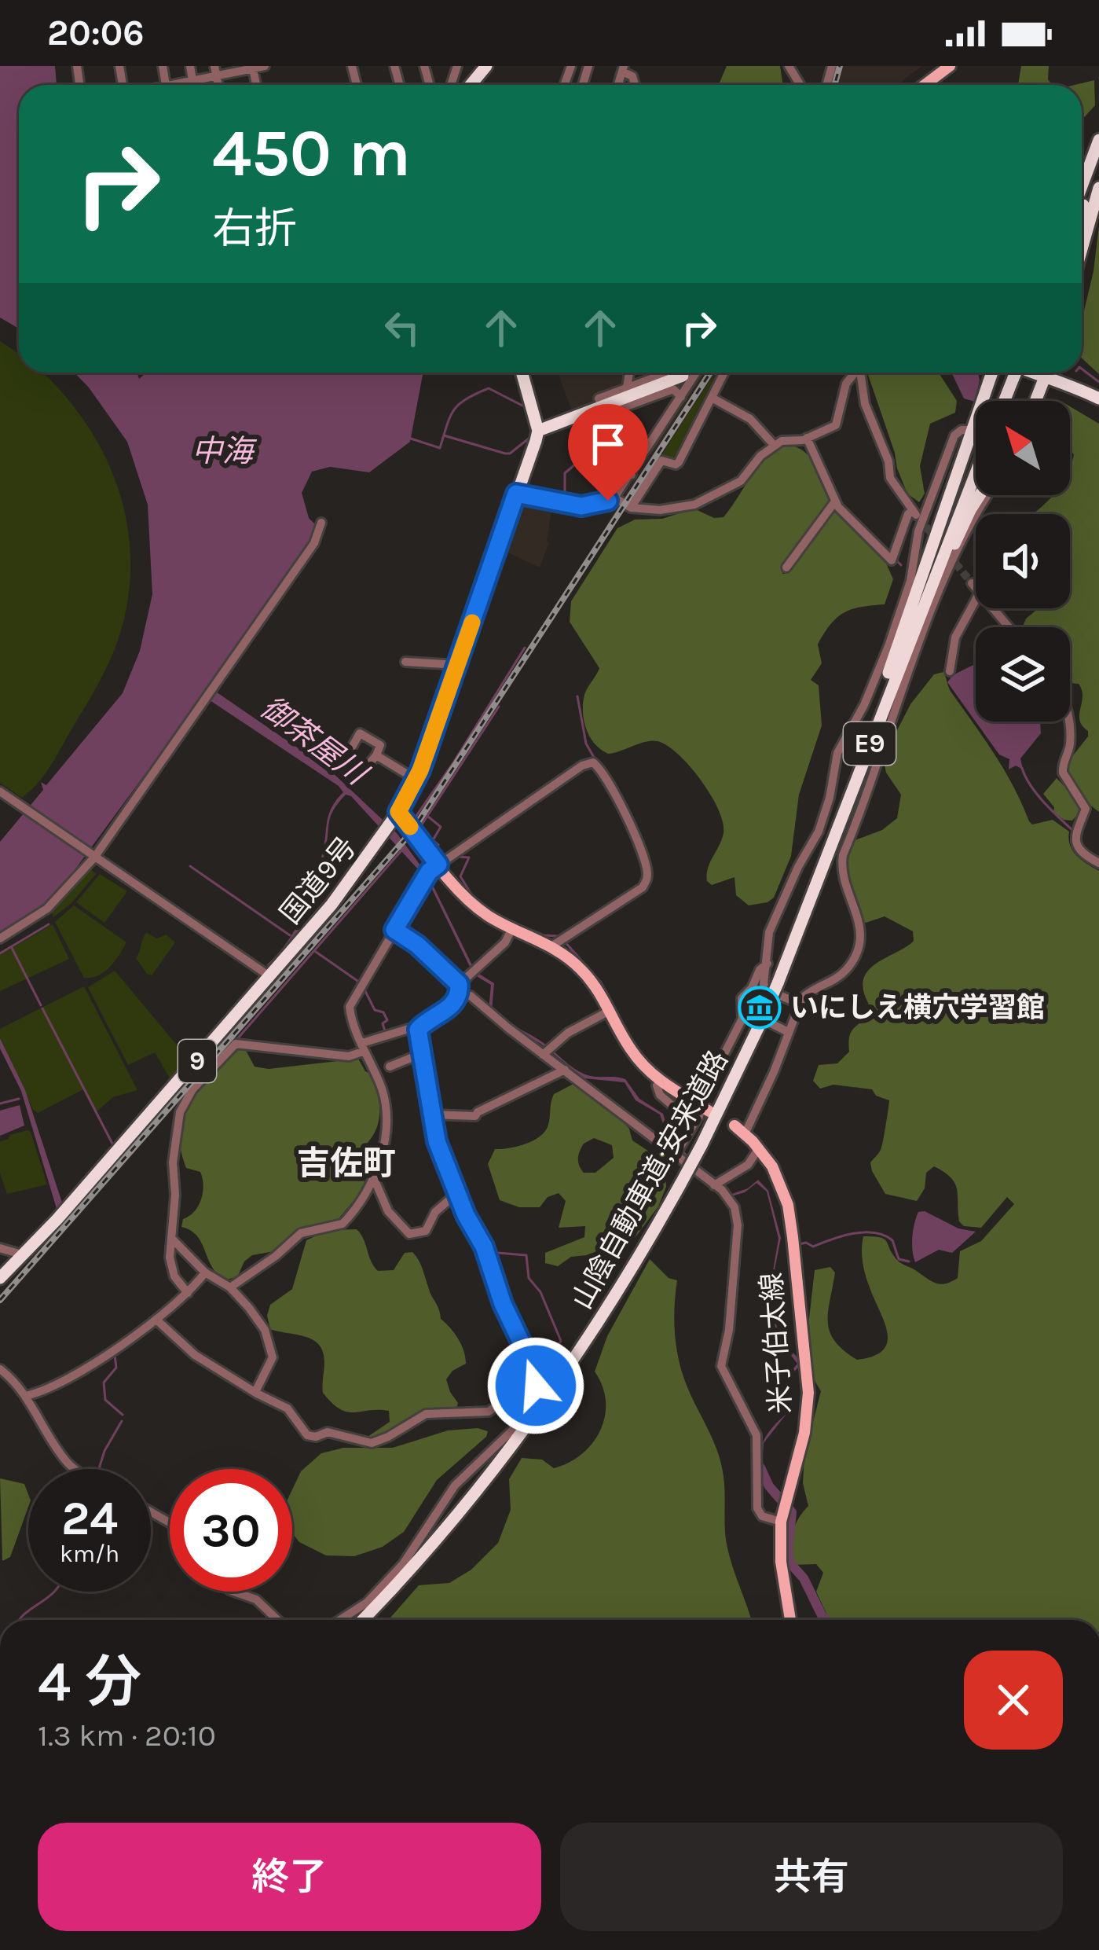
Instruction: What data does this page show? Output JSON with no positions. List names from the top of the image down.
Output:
{
  "streets": {
    "highway": [
      "E9",
      "国道9号",
      "9",
      "山陰自動車道;安来道路"
    ],
    "main road": ["米子伯太線"]
  },
  "districts": ["吉佐町"],
  "water": ["中海", "御茶屋川"],
  "places": {
    "museum": ["いにしえ横穴学習館"]
  },
  "north": "top left",
  "page": {
    "status": "20:06",
    "turn": ["450 m", "右折"],
    "speed": "24 km/h",
    "limit": "30",
    "heading": ["4 分", "1.3 km · 20:10"],
    "buttons": ["終了", "共有"]
  }
}
